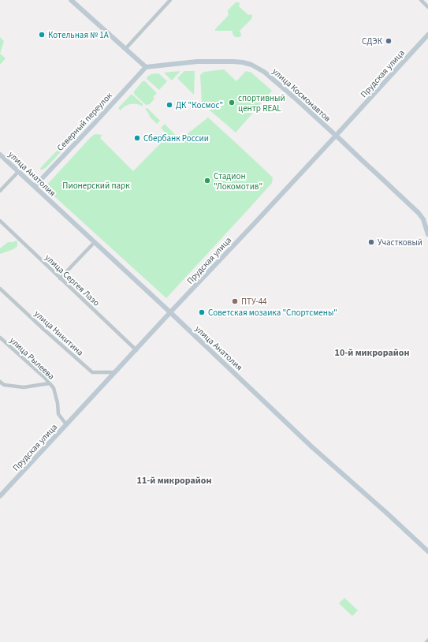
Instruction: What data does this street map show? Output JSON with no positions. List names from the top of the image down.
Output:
{
  "streets": {
    "street": [
      "Прудская улица",
      "улица Космонавтов",
      "Северный переулок",
      "улица Анатолия",
      "улица Сергея Лазо",
      "улица Никитина",
      "улица Рылеева"
    ]
  },
  "crossings": [
    ["Прудская улица", "улица Космонавтов"],
    ["Прудская улица", "улица Анатолия"],
    ["Прудская улица", "улица Сергея Лазо"],
    ["Прудская улица", "улица Никитина"],
    ["Прудская улица", "улица Рылеева"],
    ["улица Космонавтов", "Северный переулок"],
    ["Северный переулок", "улица Анатолия"]
  ],
  "districts": ["10-й микрорайон", "11-й микрорайон"],
  "parks": ["Пионерский парк"],
  "places": [
    "Котельная № 1А",
    "СДЭК",
    "спортивный центр REAL",
    "ДК \"Космос\"",
    "Сбербанк России",
    "Стадион \"Локомотив\"",
    "Участковый",
    "ПТУ-44",
    "Советская мозаика \"Спортсмены\""
  ]
}
